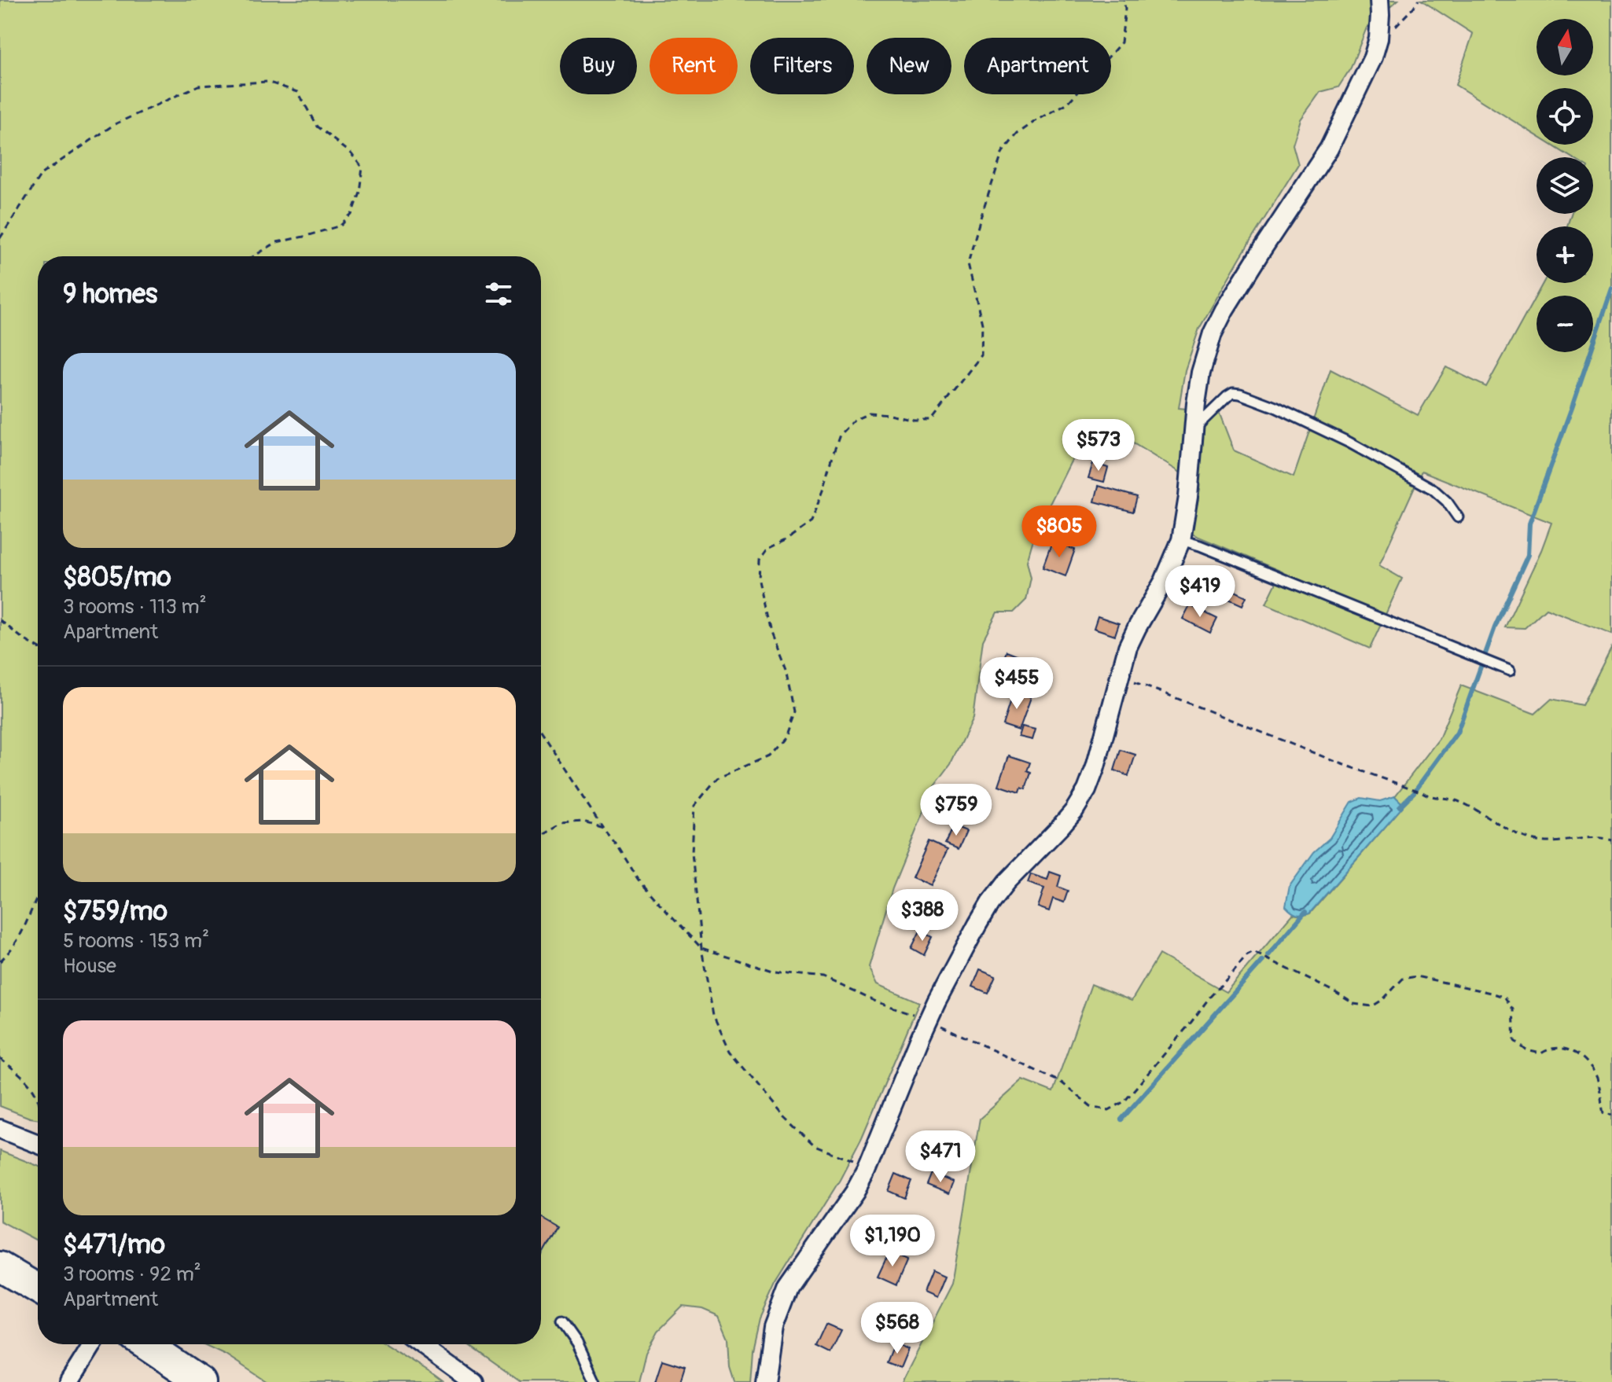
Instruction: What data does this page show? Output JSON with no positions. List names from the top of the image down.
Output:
{
  "north": "top",
  "page": {
    "map_buttons": ["+", "−"],
    "chip": [
      "Buy",
      "Rent",
      "Filters",
      "New",
      "Apartment"
    ],
    "heading": "9 homes",
    "list": [
      {
        "name": "$805/mo",
        "note": "3 rooms · 113 m² · Apartment"
      },
      {
        "name": "$759/mo",
        "note": "5 rooms · 153 m² · House"
      },
      {
        "name": "$471/mo",
        "note": "3 rooms · 92 m² · Apartment"
      }
    ],
    "price": [
      "$573",
      "$805",
      "$419",
      "$455",
      "$759",
      "$388",
      "$471",
      "$1,190",
      "$568"
    ]
  }
}
